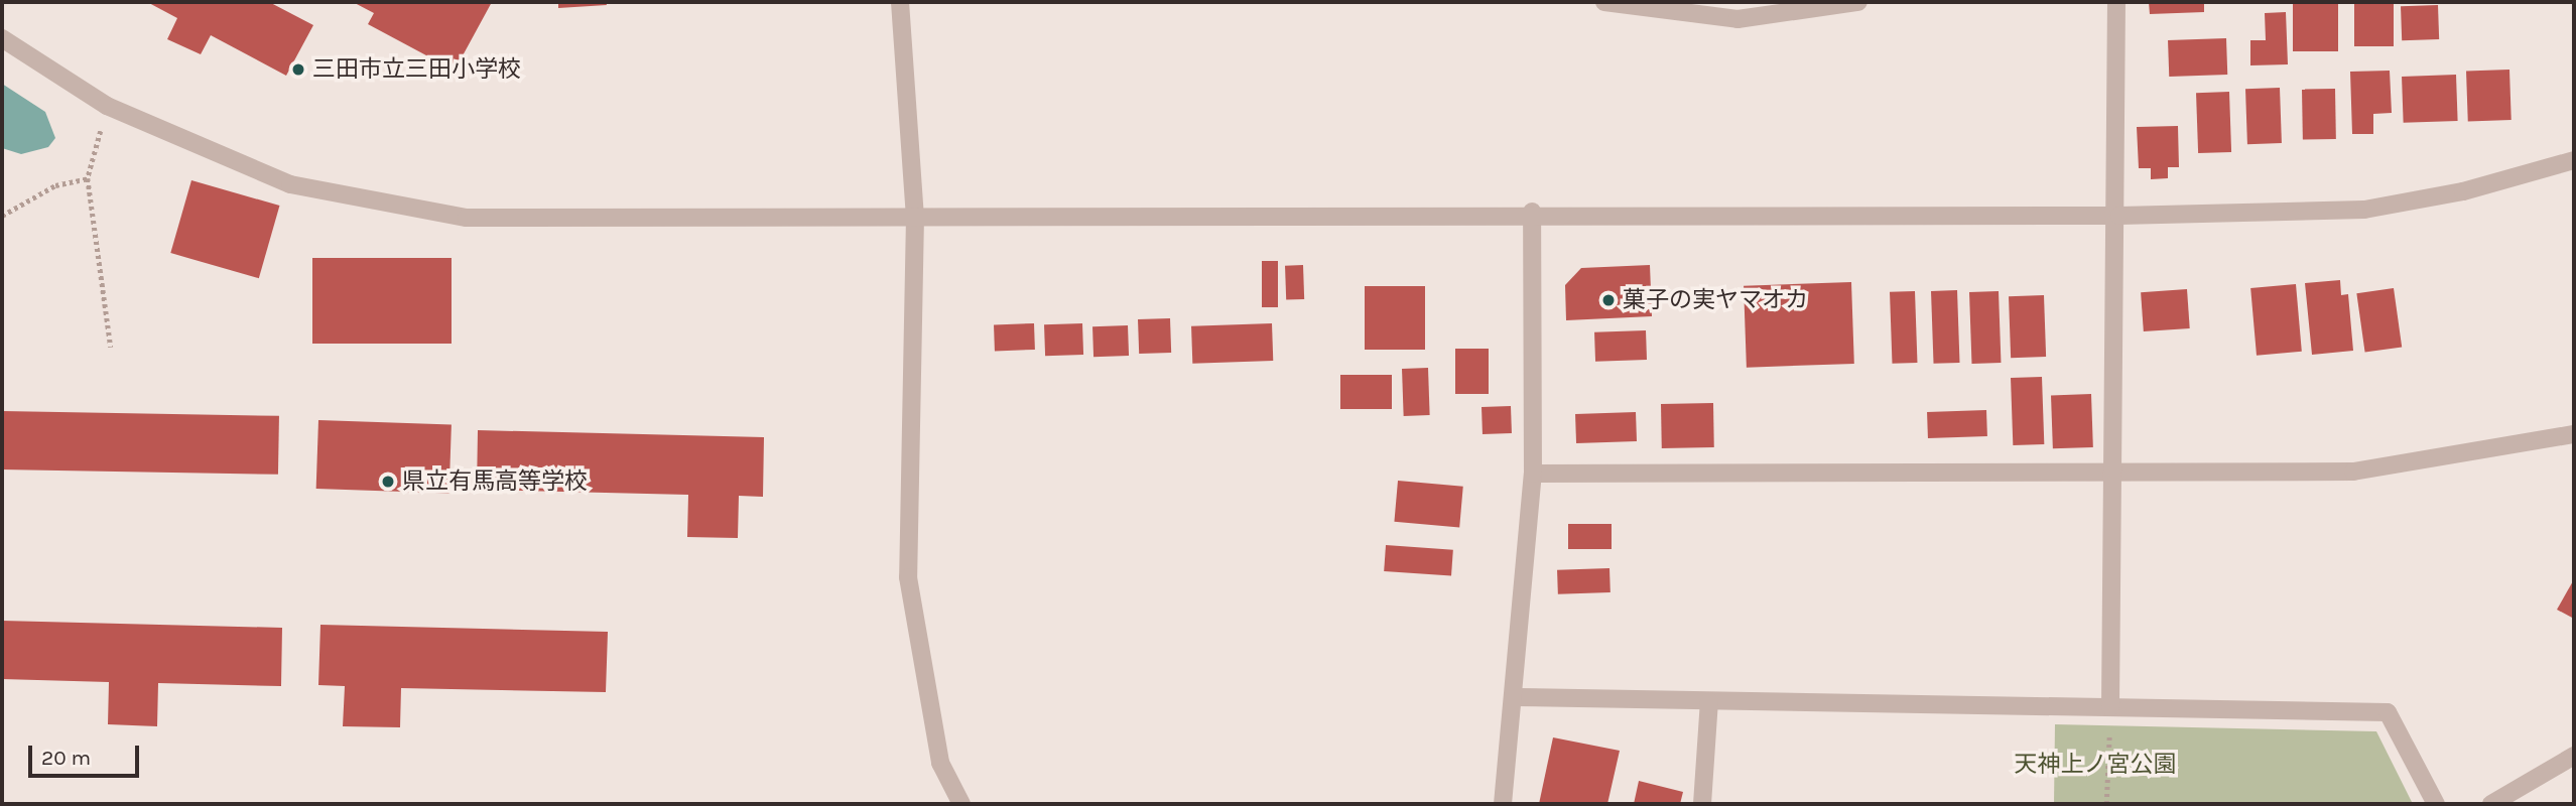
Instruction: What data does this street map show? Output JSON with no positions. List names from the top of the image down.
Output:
{
  "parks": ["天神上ノ宮公園"],
  "places": ["三田市立三田小学校", "菓子の実ヤマオカ", "県立有馬高等学校"],
  "scale_bar": "20 m"
}
